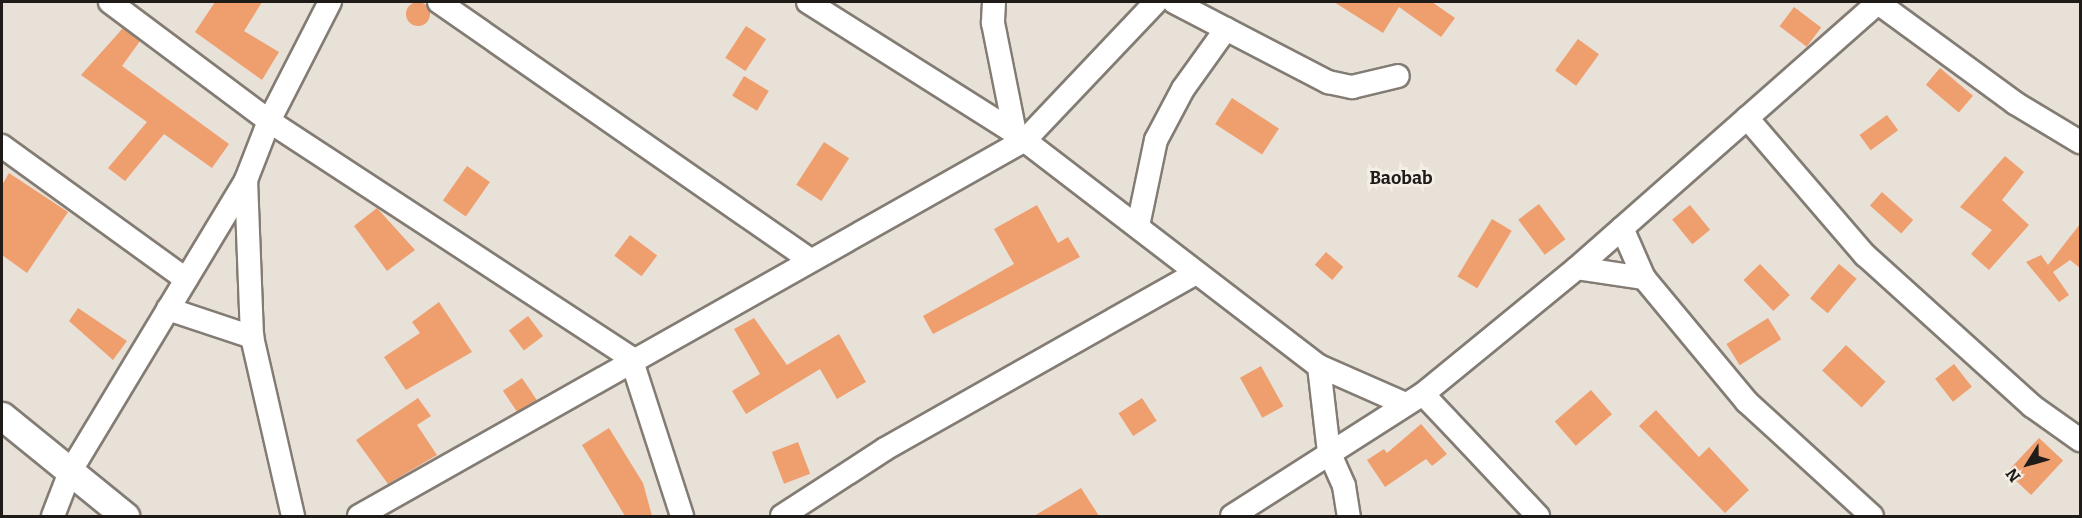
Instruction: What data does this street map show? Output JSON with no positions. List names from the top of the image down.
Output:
{
  "districts": ["Baobab"],
  "north": "bottom left"
}
